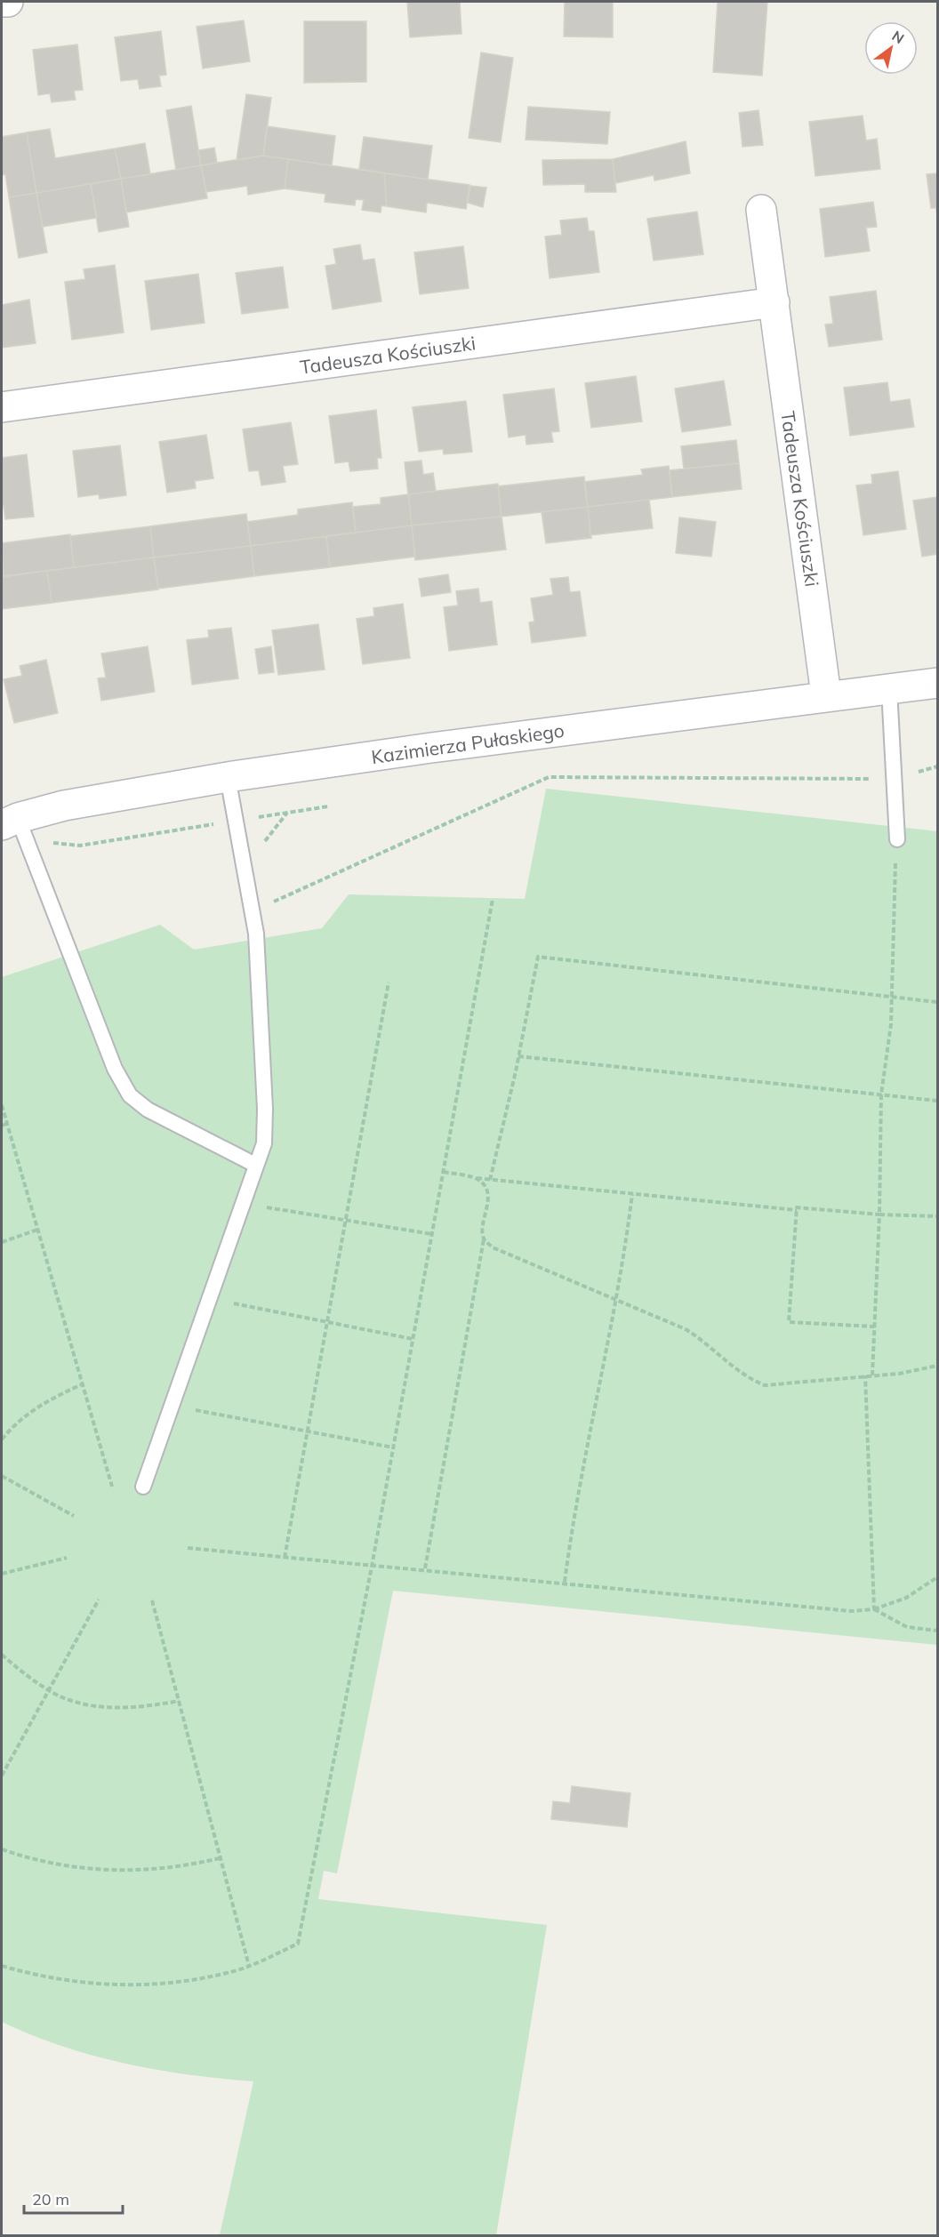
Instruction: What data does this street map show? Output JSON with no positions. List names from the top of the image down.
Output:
{
  "streets": {
    "street": ["Tadeusza Kościuszki", "Kazimierza Pułaskiego"]
  },
  "crossings": [
    ["Tadeusza Kościuszki", "Kazimierza Pułaskiego"]
  ],
  "scale_bar": "20 m",
  "north": "top right"
}
